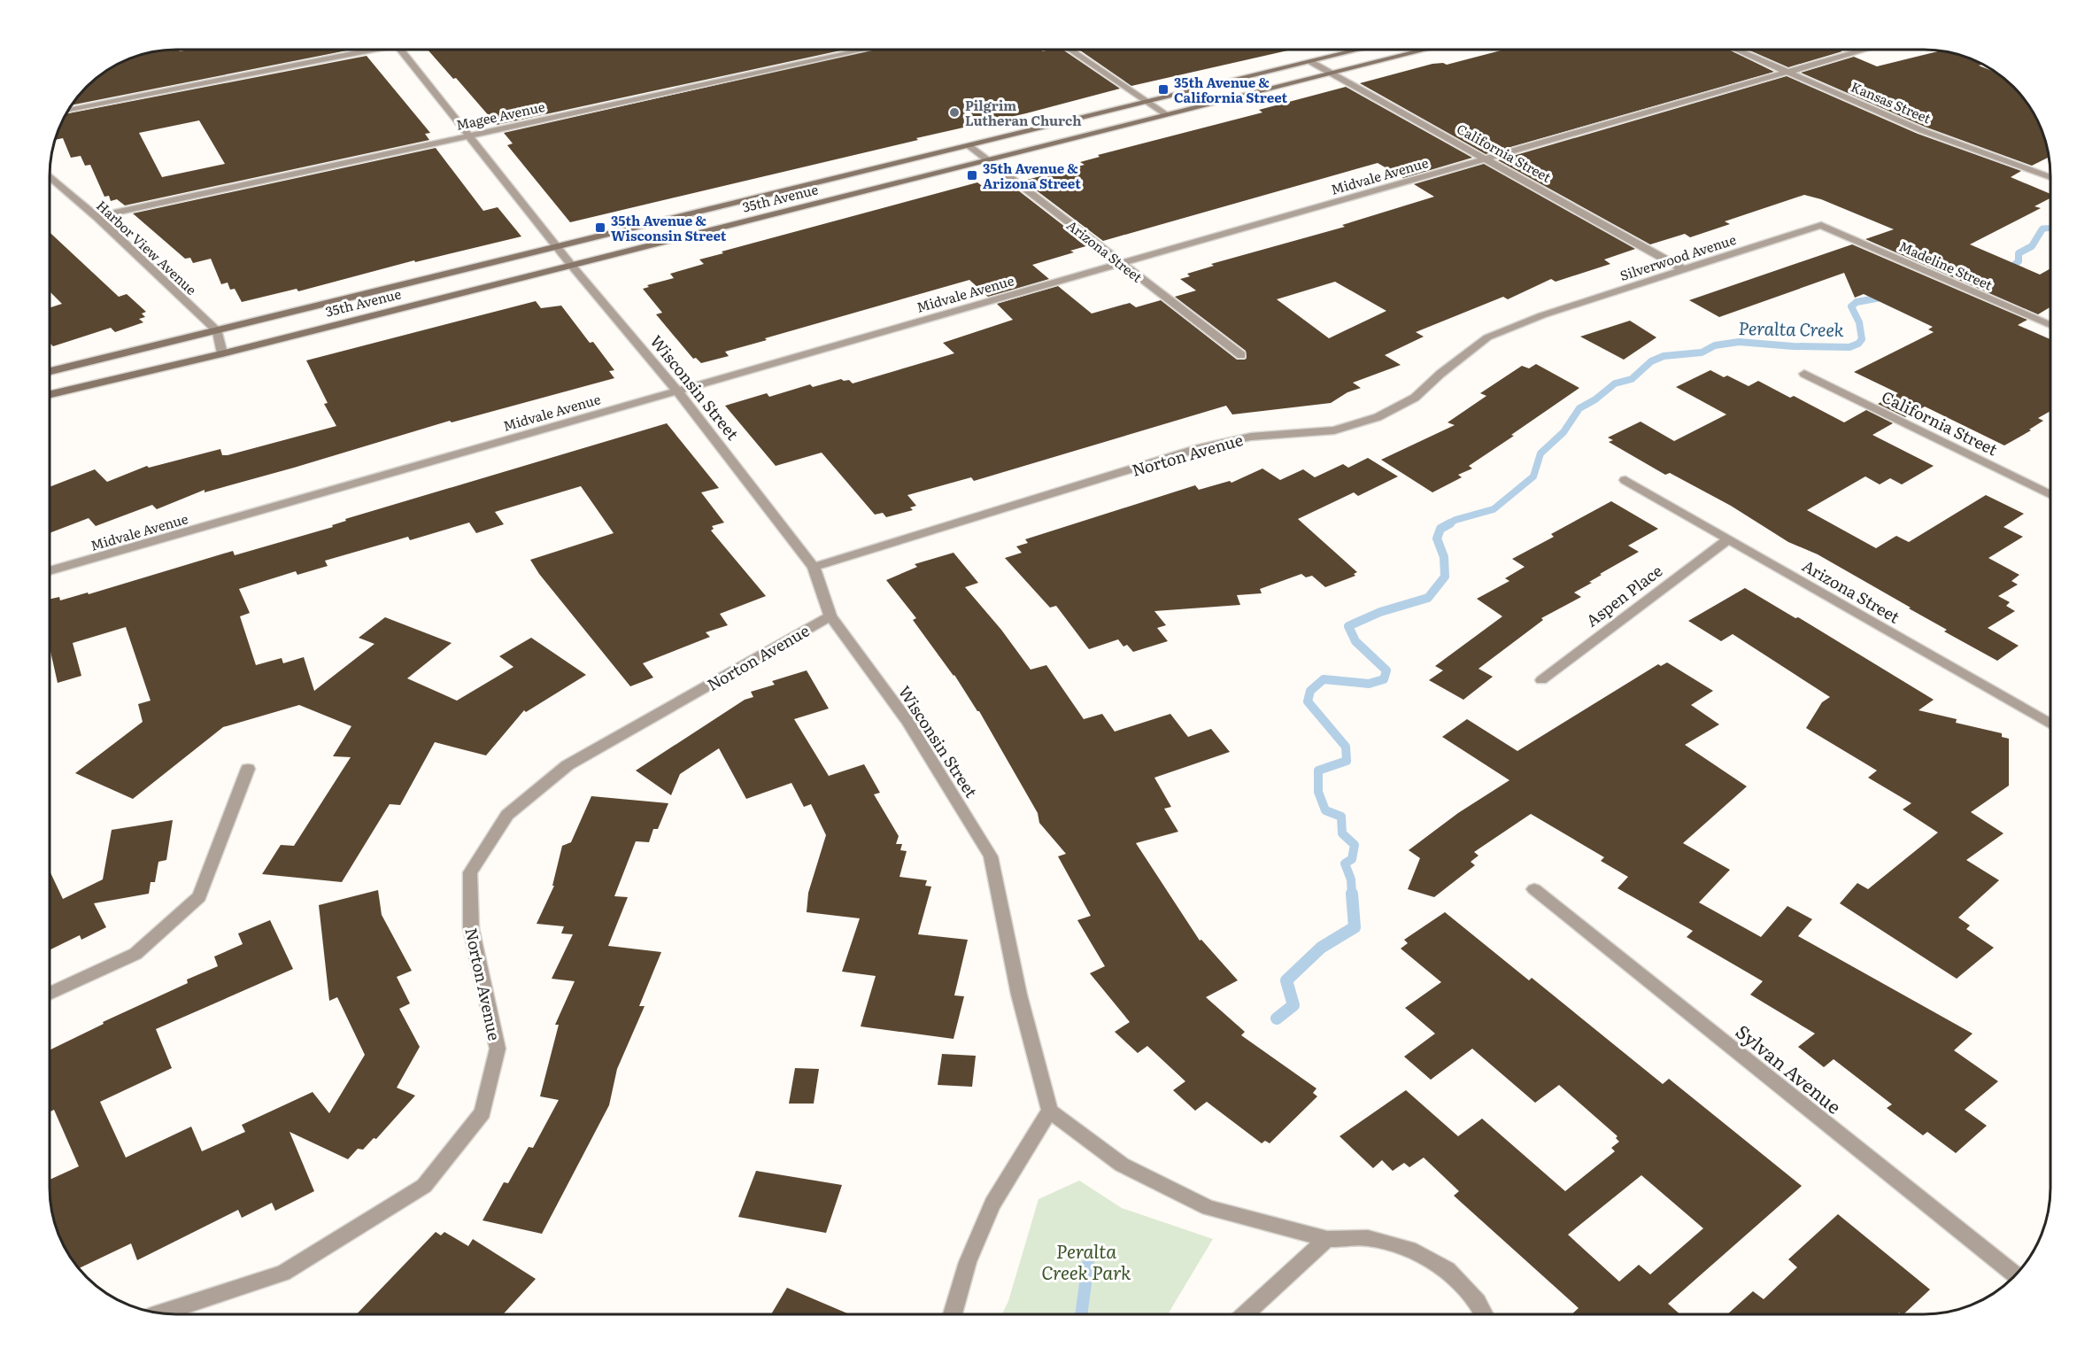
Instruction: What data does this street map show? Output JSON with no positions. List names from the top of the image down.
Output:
{
  "streets": {
    "main road": ["35th Avenue"],
    "street": [
      "Kansas Street",
      "Magee Avenue",
      "California Street",
      "Midvale Avenue",
      "Harbor View Avenue",
      "Arizona Street",
      "Silverwood Avenue",
      "Madeline Street",
      "Wisconsin Street",
      "Norton Avenue",
      "Aspen Place",
      "Sylvan Avenue"
    ]
  },
  "crossings": [
    ["Kansas Street", "Midvale Avenue"],
    ["Magee Avenue", "Harbor View Avenue"],
    ["Magee Avenue", "Wisconsin Street"],
    ["California Street", "Midvale Avenue"],
    ["California Street", "35th Avenue"],
    ["California Street", "Silverwood Avenue"],
    ["Midvale Avenue", "Arizona Street"],
    ["Midvale Avenue", "Wisconsin Street"],
    ["35th Avenue", "Harbor View Avenue"],
    ["35th Avenue", "Arizona Street"],
    ["35th Avenue", "Wisconsin Street"],
    ["Arizona Street", "Aspen Place"],
    ["Silverwood Avenue", "Madeline Street"],
    ["Silverwood Avenue", "Norton Avenue"],
    ["Wisconsin Street", "Norton Avenue"]
  ],
  "water": ["Peralta Creek"],
  "parks": ["Peralta Creek Park"],
  "places": {
    "transit": ["35th Avenue & California Street", "35th Avenue & Arizona Street", "35th Avenue & Wisconsin Street"],
    "other": ["Pilgrim Lutheran Church"]
  }
}
